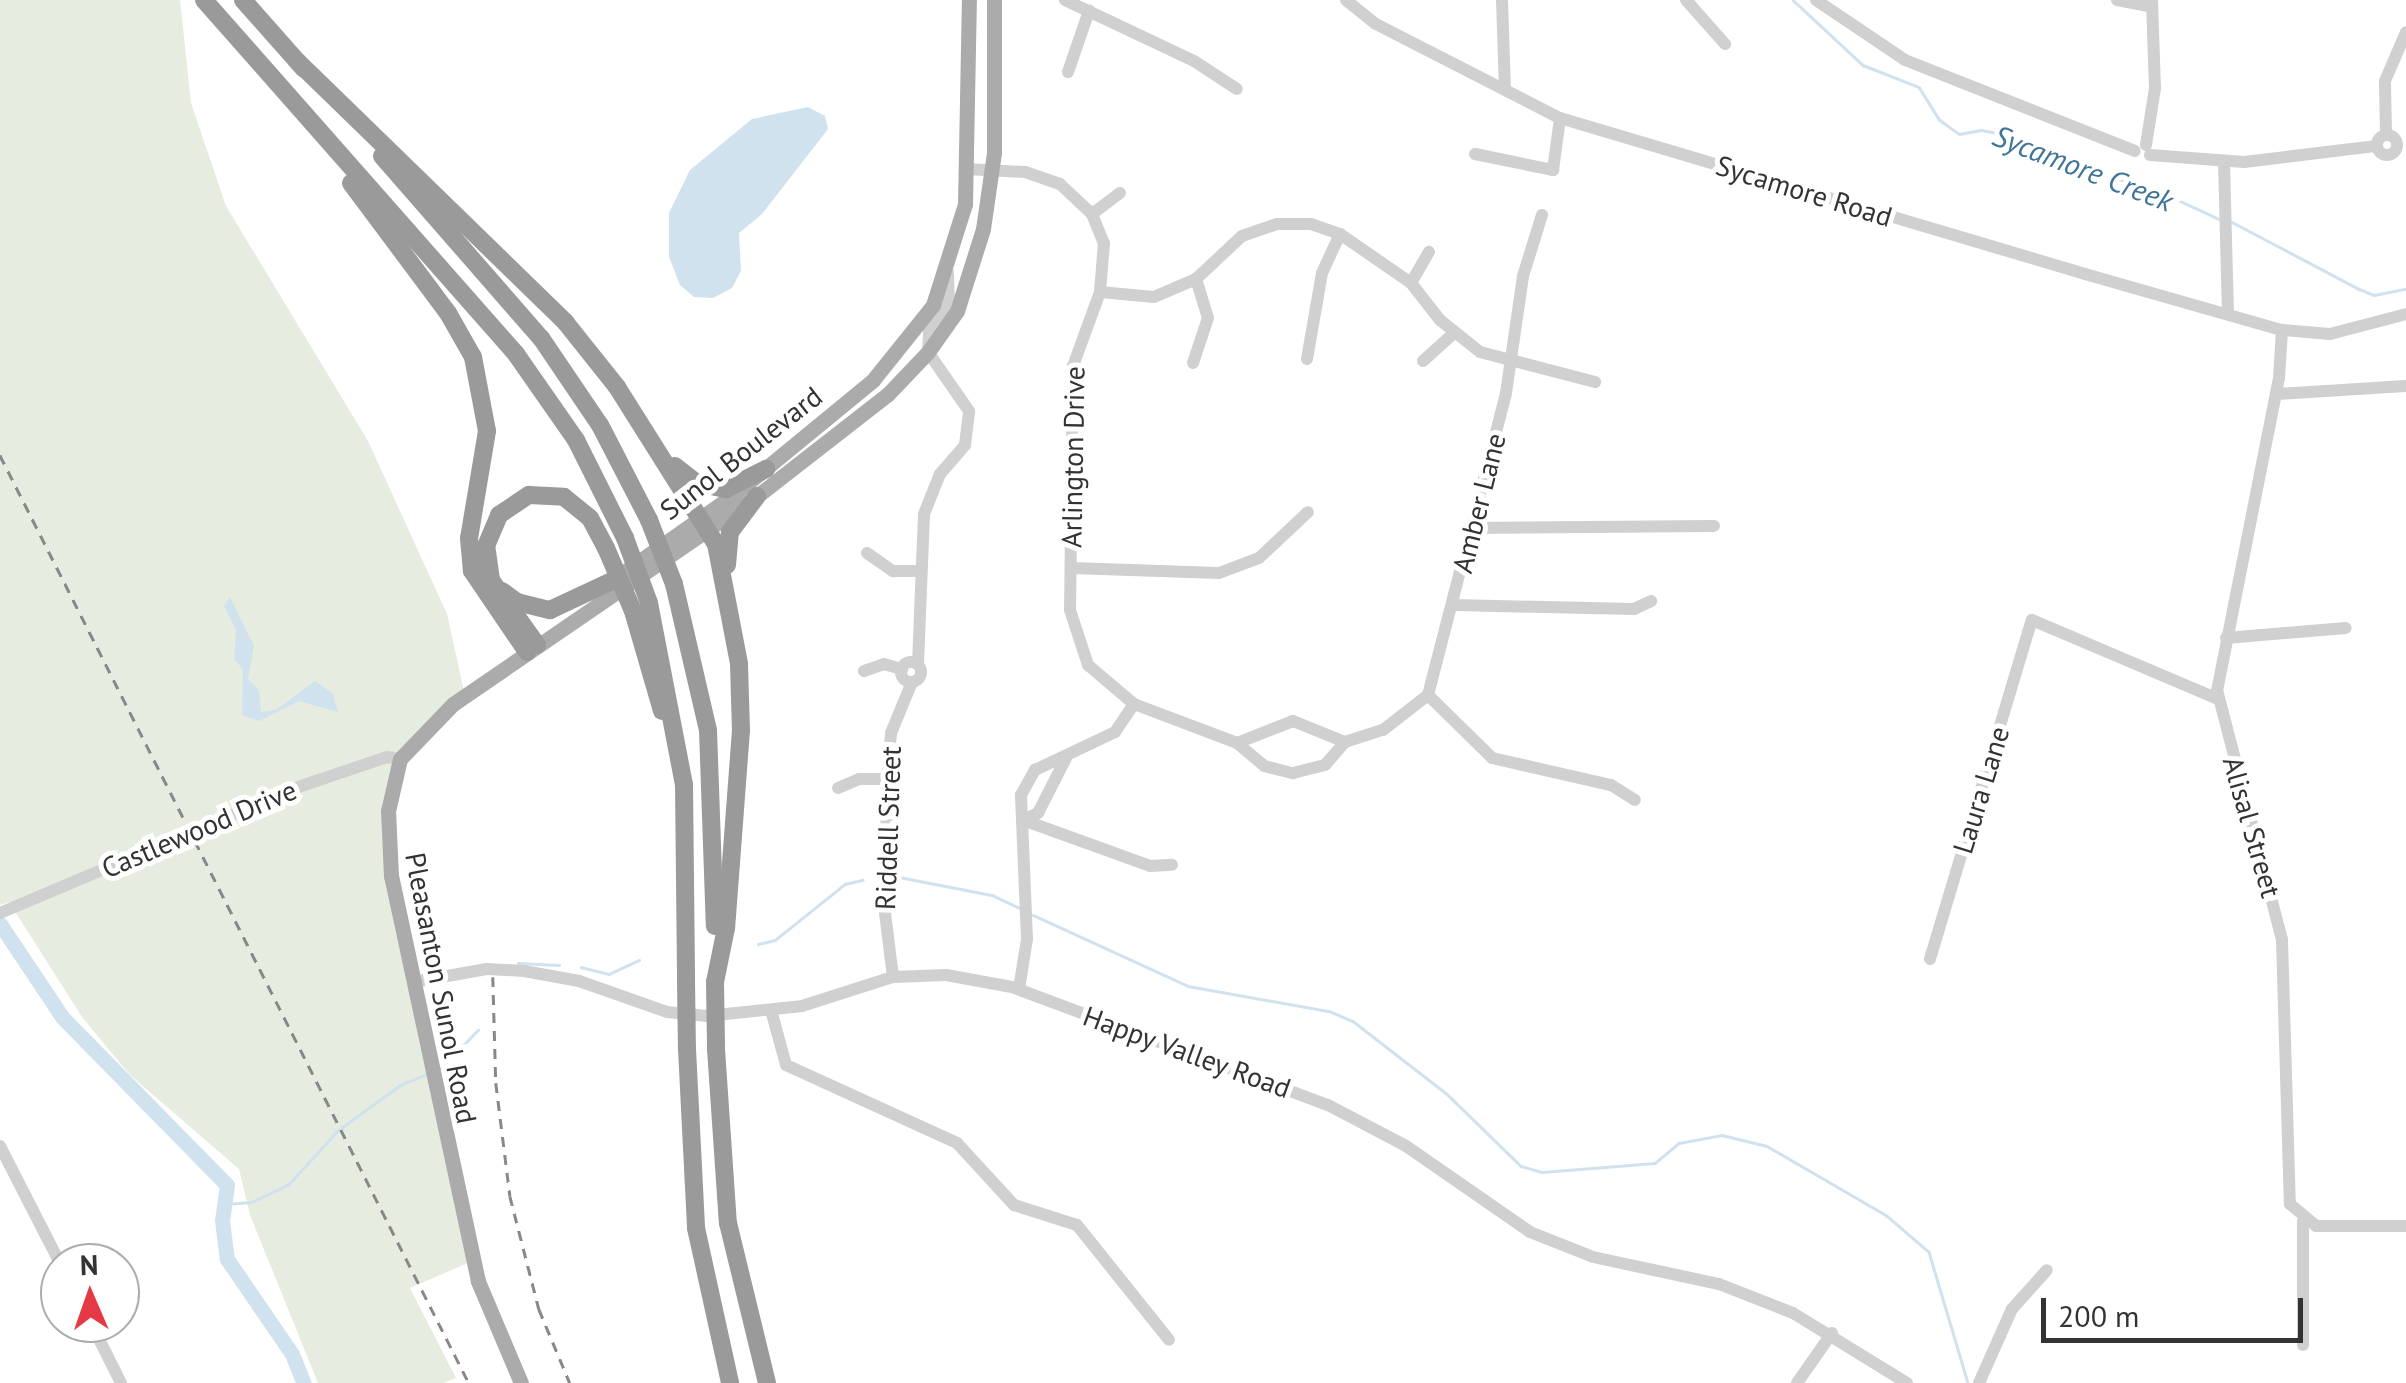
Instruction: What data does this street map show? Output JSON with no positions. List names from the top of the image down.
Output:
{
  "streets": {
    "main road": ["Sunol Boulevard", "Pleasanton Sunol Road"],
    "street": [
      "Sycamore Road",
      "Arlington Drive",
      "Amber Lane",
      "Laura Lane",
      "Alisal Street",
      "Riddell Street",
      "Castlewood Drive",
      "Happy Valley Road"
    ]
  },
  "crossings": [
    ["Sycamore Road", "Alisal Street"],
    ["Laura Lane", "Alisal Street"],
    ["Riddell Street", "Happy Valley Road"],
    ["Castlewood Drive", "Pleasanton Sunol Road"],
    ["Pleasanton Sunol Road", "Happy Valley Road"]
  ],
  "water": ["Sycamore Creek"],
  "scale_bar": "200 m",
  "north": "top"
}
